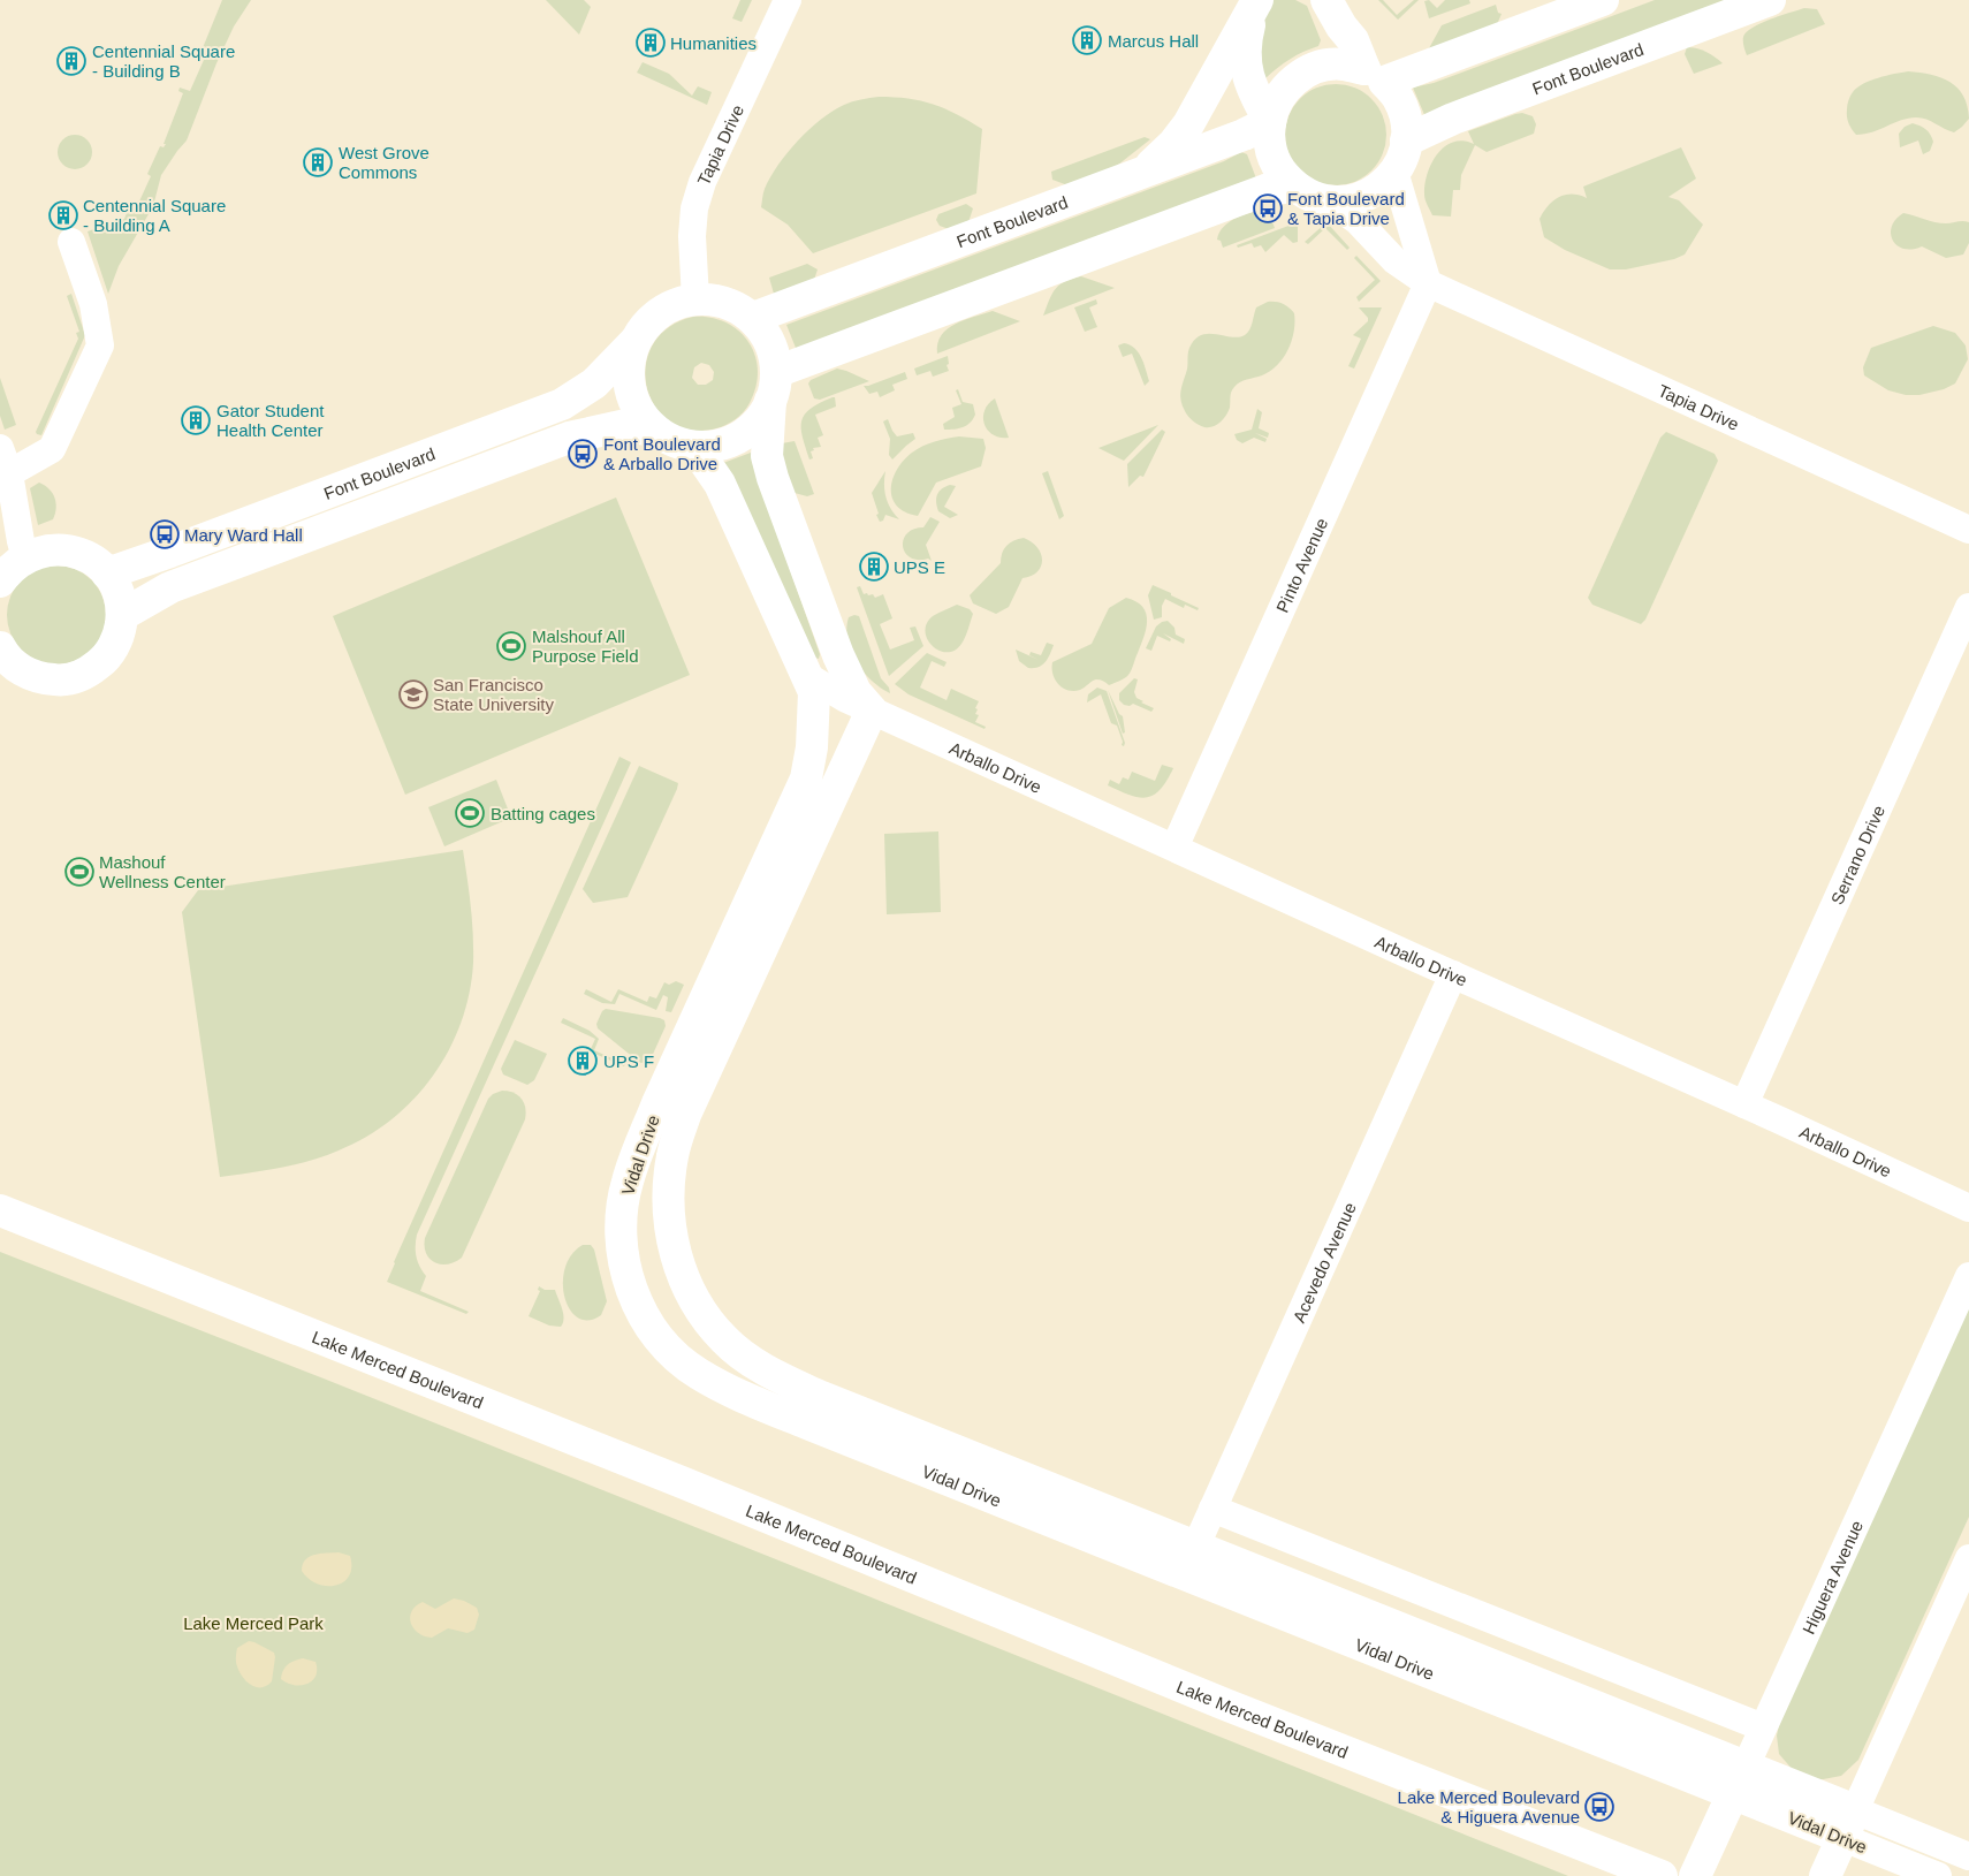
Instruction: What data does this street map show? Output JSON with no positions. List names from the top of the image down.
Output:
{
  "streets": {
    "street": [
      "Font Boulevard",
      "Tapia Drive",
      "Pinto Avenue",
      "Arballo Drive",
      "Serrano Drive",
      "Vidal Drive",
      "Acevedo Avenue",
      "Lake Merced Boulevard",
      "Higuera Avenue"
    ]
  },
  "crossings": [
    ["Font Boulevard", "Tapia Drive"],
    ["Font Boulevard", "Arballo Drive"],
    ["Tapia Drive", "Pinto Avenue"],
    ["Tapia Drive", "Arballo Drive"],
    ["Pinto Avenue", "Arballo Drive"],
    ["Arballo Drive", "Serrano Drive"],
    ["Arballo Drive", "Vidal Drive"],
    ["Arballo Drive", "Acevedo Avenue"],
    ["Vidal Drive", "Acevedo Avenue"],
    ["Vidal Drive", "Higuera Avenue"]
  ],
  "parks": ["Lake Merced Park"],
  "places": {
    "building": [
      "Marcus Hall",
      "Humanities",
      "Centennial Square - Building B",
      "West Grove Commons",
      "Centennial Square - Building A",
      "Gator Student Health Center",
      "UPS E",
      "UPS F"
    ],
    "bus stop": [
      "Font Boulevard & Tapia Drive",
      "Font Boulevard & Arballo Drive",
      "Mary Ward Hall",
      "Lake Merced Boulevard & Higuera Avenue"
    ],
    "sports": ["Malshouf All Purpose Field", "Batting cages", "Mashouf Wellness Center"],
    "school or university": ["San Francisco State University"]
  }
}
